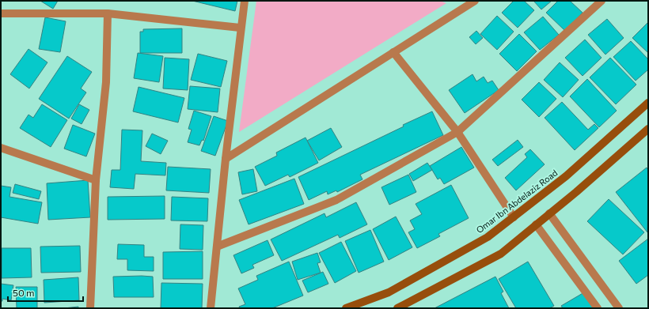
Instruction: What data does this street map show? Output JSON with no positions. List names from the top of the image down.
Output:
{
  "streets": {
    "main road": ["Omar Ibn Abdelaziz Road"]
  },
  "scale_bar": "50 m"
}
